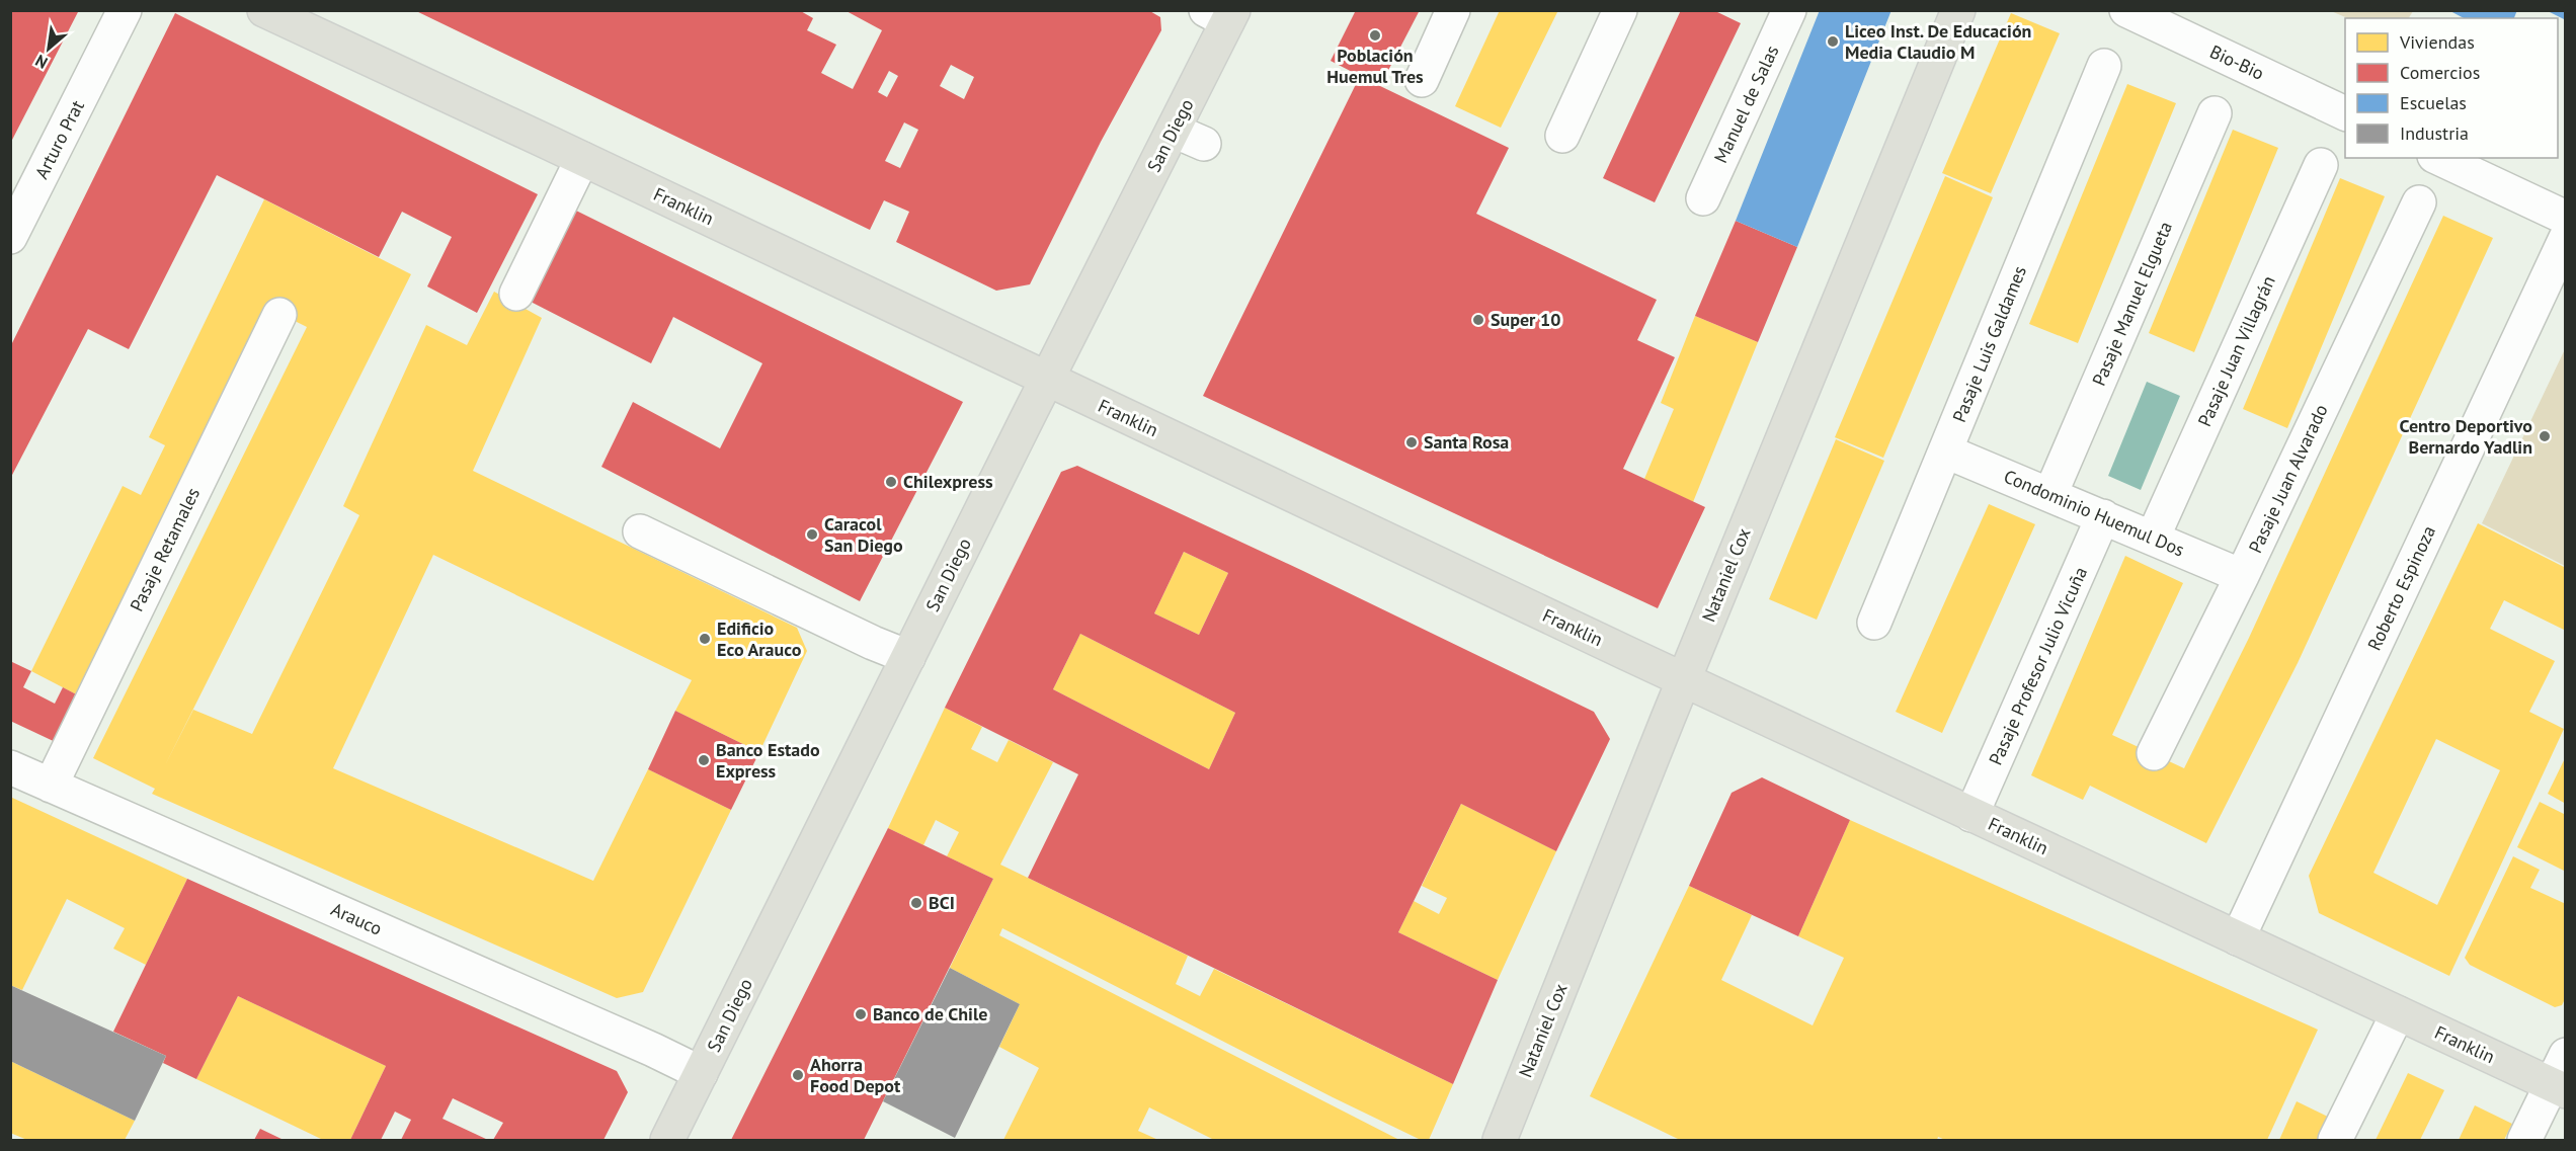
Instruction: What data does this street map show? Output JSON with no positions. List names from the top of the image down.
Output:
{
  "streets": {
    "main road": ["San Diego", "Franklin", "Nataniel Cox"],
    "street": [
      "Bio-Bio",
      "Manuel de Salas",
      "Arturo Prat",
      "Pasaje Manuel Elgueta",
      "Pasaje Luis Galdames",
      "Pasaje Juan Villagrán",
      "Pasaje Juan Alvarado",
      "Condominio Huemul Dos",
      "Pasaje Retamales",
      "Roberto Espinoza",
      "Pasaje Profesor Julio Vicuña",
      "Arauco"
    ]
  },
  "crossings": [
    ["San Diego", "Franklin"],
    ["San Diego", "Arauco"],
    ["Franklin", "Nataniel Cox"],
    ["Franklin", "Roberto Espinoza"],
    ["Franklin", "Pasaje Profesor Julio Vicuña"],
    ["Pasaje Manuel Elgueta", "Condominio Huemul Dos"],
    ["Pasaje Luis Galdames", "Condominio Huemul Dos"],
    ["Pasaje Juan Villagrán", "Condominio Huemul Dos"],
    ["Pasaje Juan Alvarado", "Condominio Huemul Dos"],
    ["Condominio Huemul Dos", "Pasaje Profesor Julio Vicuña"],
    ["Pasaje Retamales", "Arauco"]
  ],
  "places": [
    "Población Huemul Tres",
    "Liceo Inst. De Educación Media Claudio M",
    "Super 10",
    "Centro Deportivo Bernardo Yadlin",
    "Santa Rosa",
    "Chilexpress",
    "Caracol San Diego",
    "Edificio Eco Arauco",
    "Banco Estado Express",
    "BCI",
    "Banco de Chile",
    "Ahorra Food Depot"
  ],
  "legend": [
    "Viviendas",
    "Comercios",
    "Escuelas",
    "Industria"
  ],
  "north": "bottom left"
}
